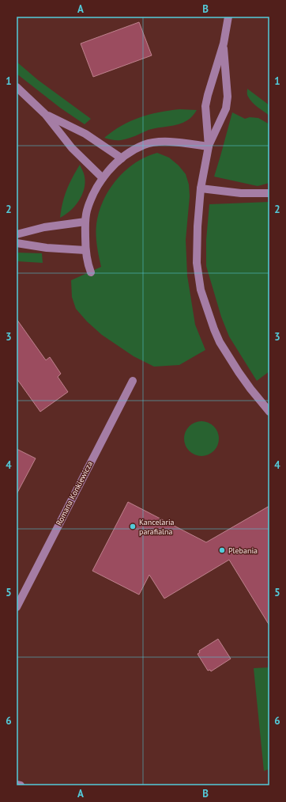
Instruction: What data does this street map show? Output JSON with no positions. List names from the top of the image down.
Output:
{
  "streets": {
    "street": ["Romana Konkiewicza"]
  },
  "places": ["Kancelaria parafialna", "Plebania"],
  "grid": {
    "columns": ["A", "B"],
    "rows": [
      "1",
      "2",
      "3",
      "4",
      "5",
      "6"
    ]
  }
}
